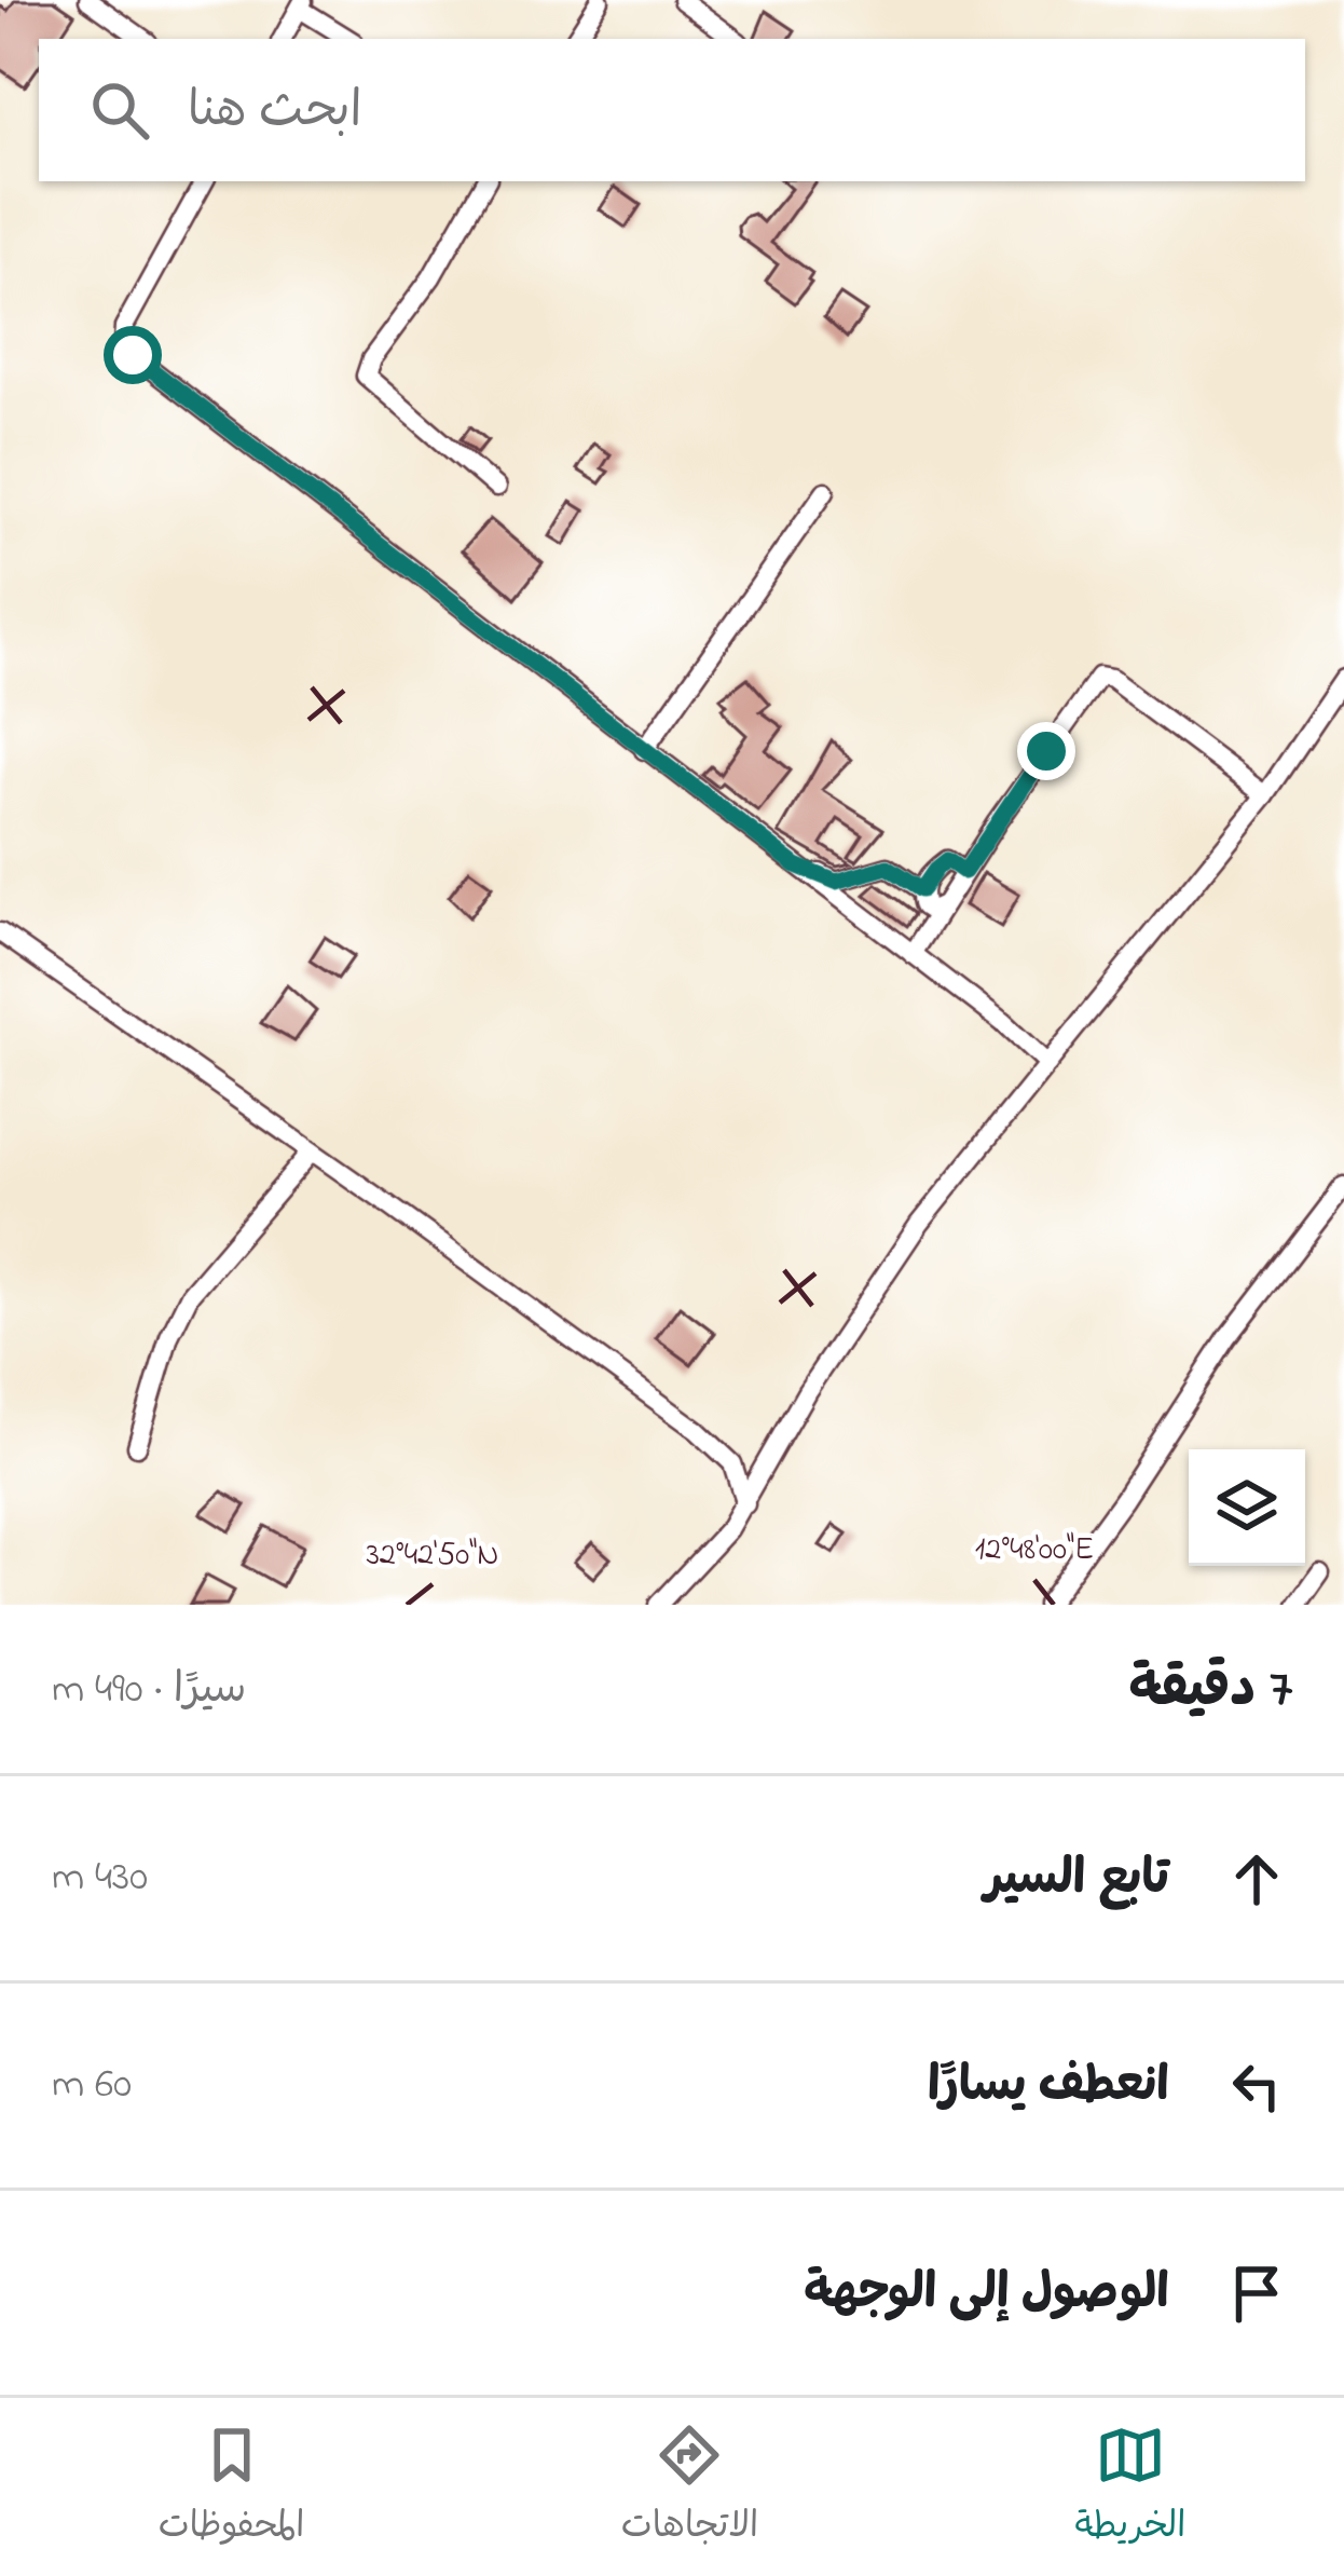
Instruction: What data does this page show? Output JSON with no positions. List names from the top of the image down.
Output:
{
  "page": {
    "search": "ابحث هنا",
    "heading": ["7 دقيقة", "سيرًا · 490 m"],
    "list": [
      ["تابع السير", "430 m"],
      ["انعطف يسارًا", "60 m"],
      "الوصول إلى الوجهة"
    ],
    "nav": ["الخريطة", "الاتجاهات", "المحفوظات"]
  },
  "coordinates": ["12°48'00\"E", "32°42'50\"N"]
}
